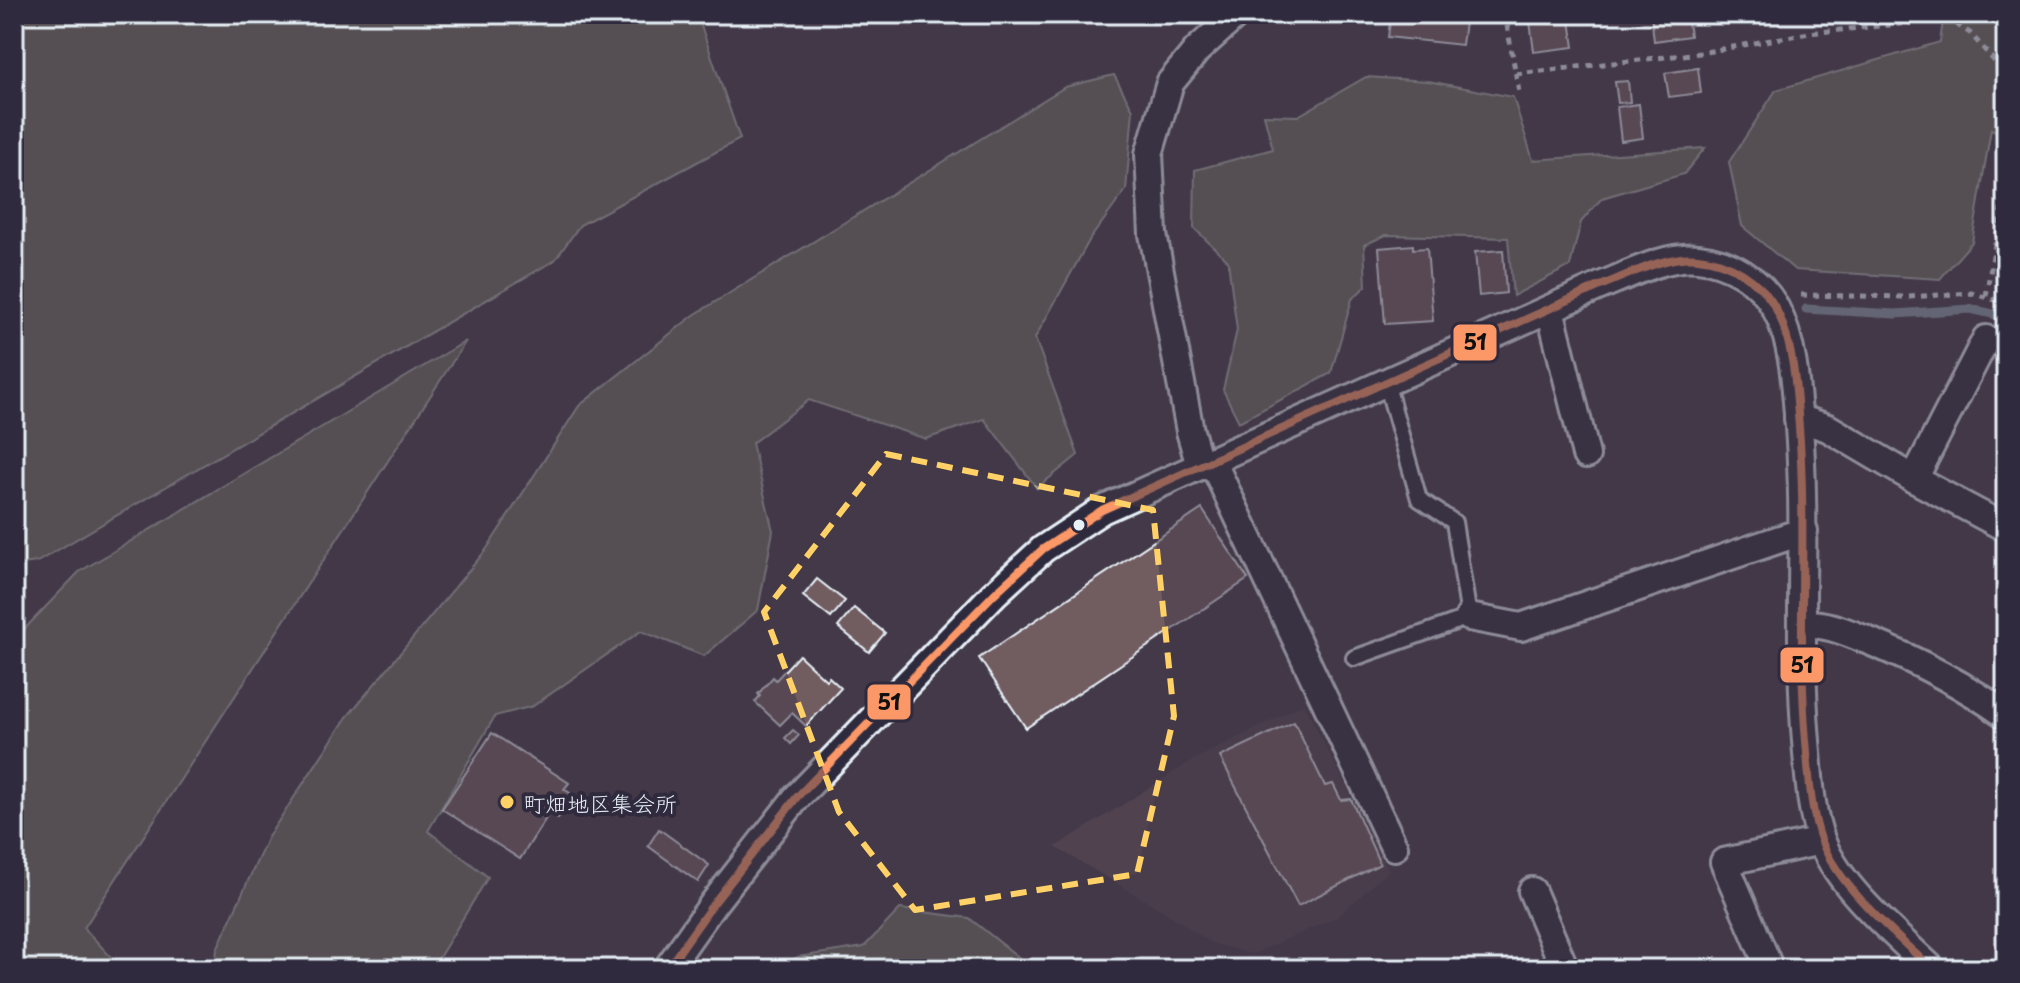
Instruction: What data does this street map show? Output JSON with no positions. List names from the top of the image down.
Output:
{
  "places": ["町畑地区集会所"],
  "lines": ["transit line 51"]
}
